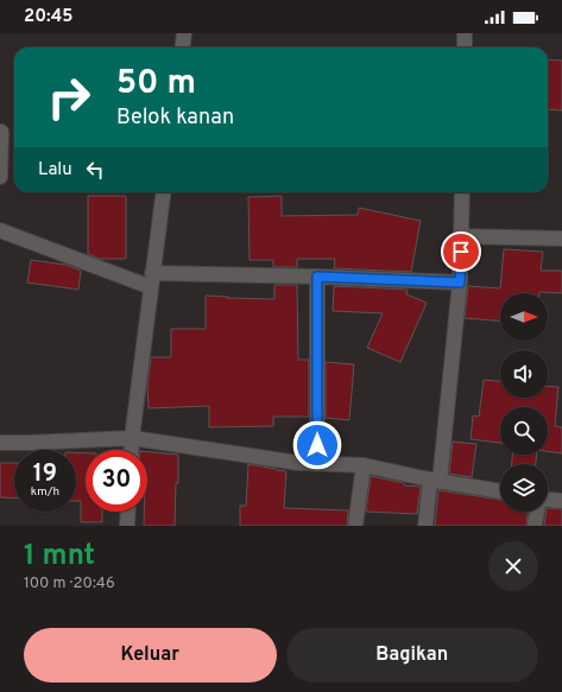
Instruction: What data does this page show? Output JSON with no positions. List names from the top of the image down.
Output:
{
  "north": "right",
  "page": {
    "status": "20:45",
    "turn": ["50 m", "Belok kanan"],
    "then": "Lalu",
    "speed": "19 km/h",
    "limit": "30",
    "heading": ["1 mnt", "100 m · 20:46"],
    "buttons": ["Keluar", "Bagikan"]
  }
}
